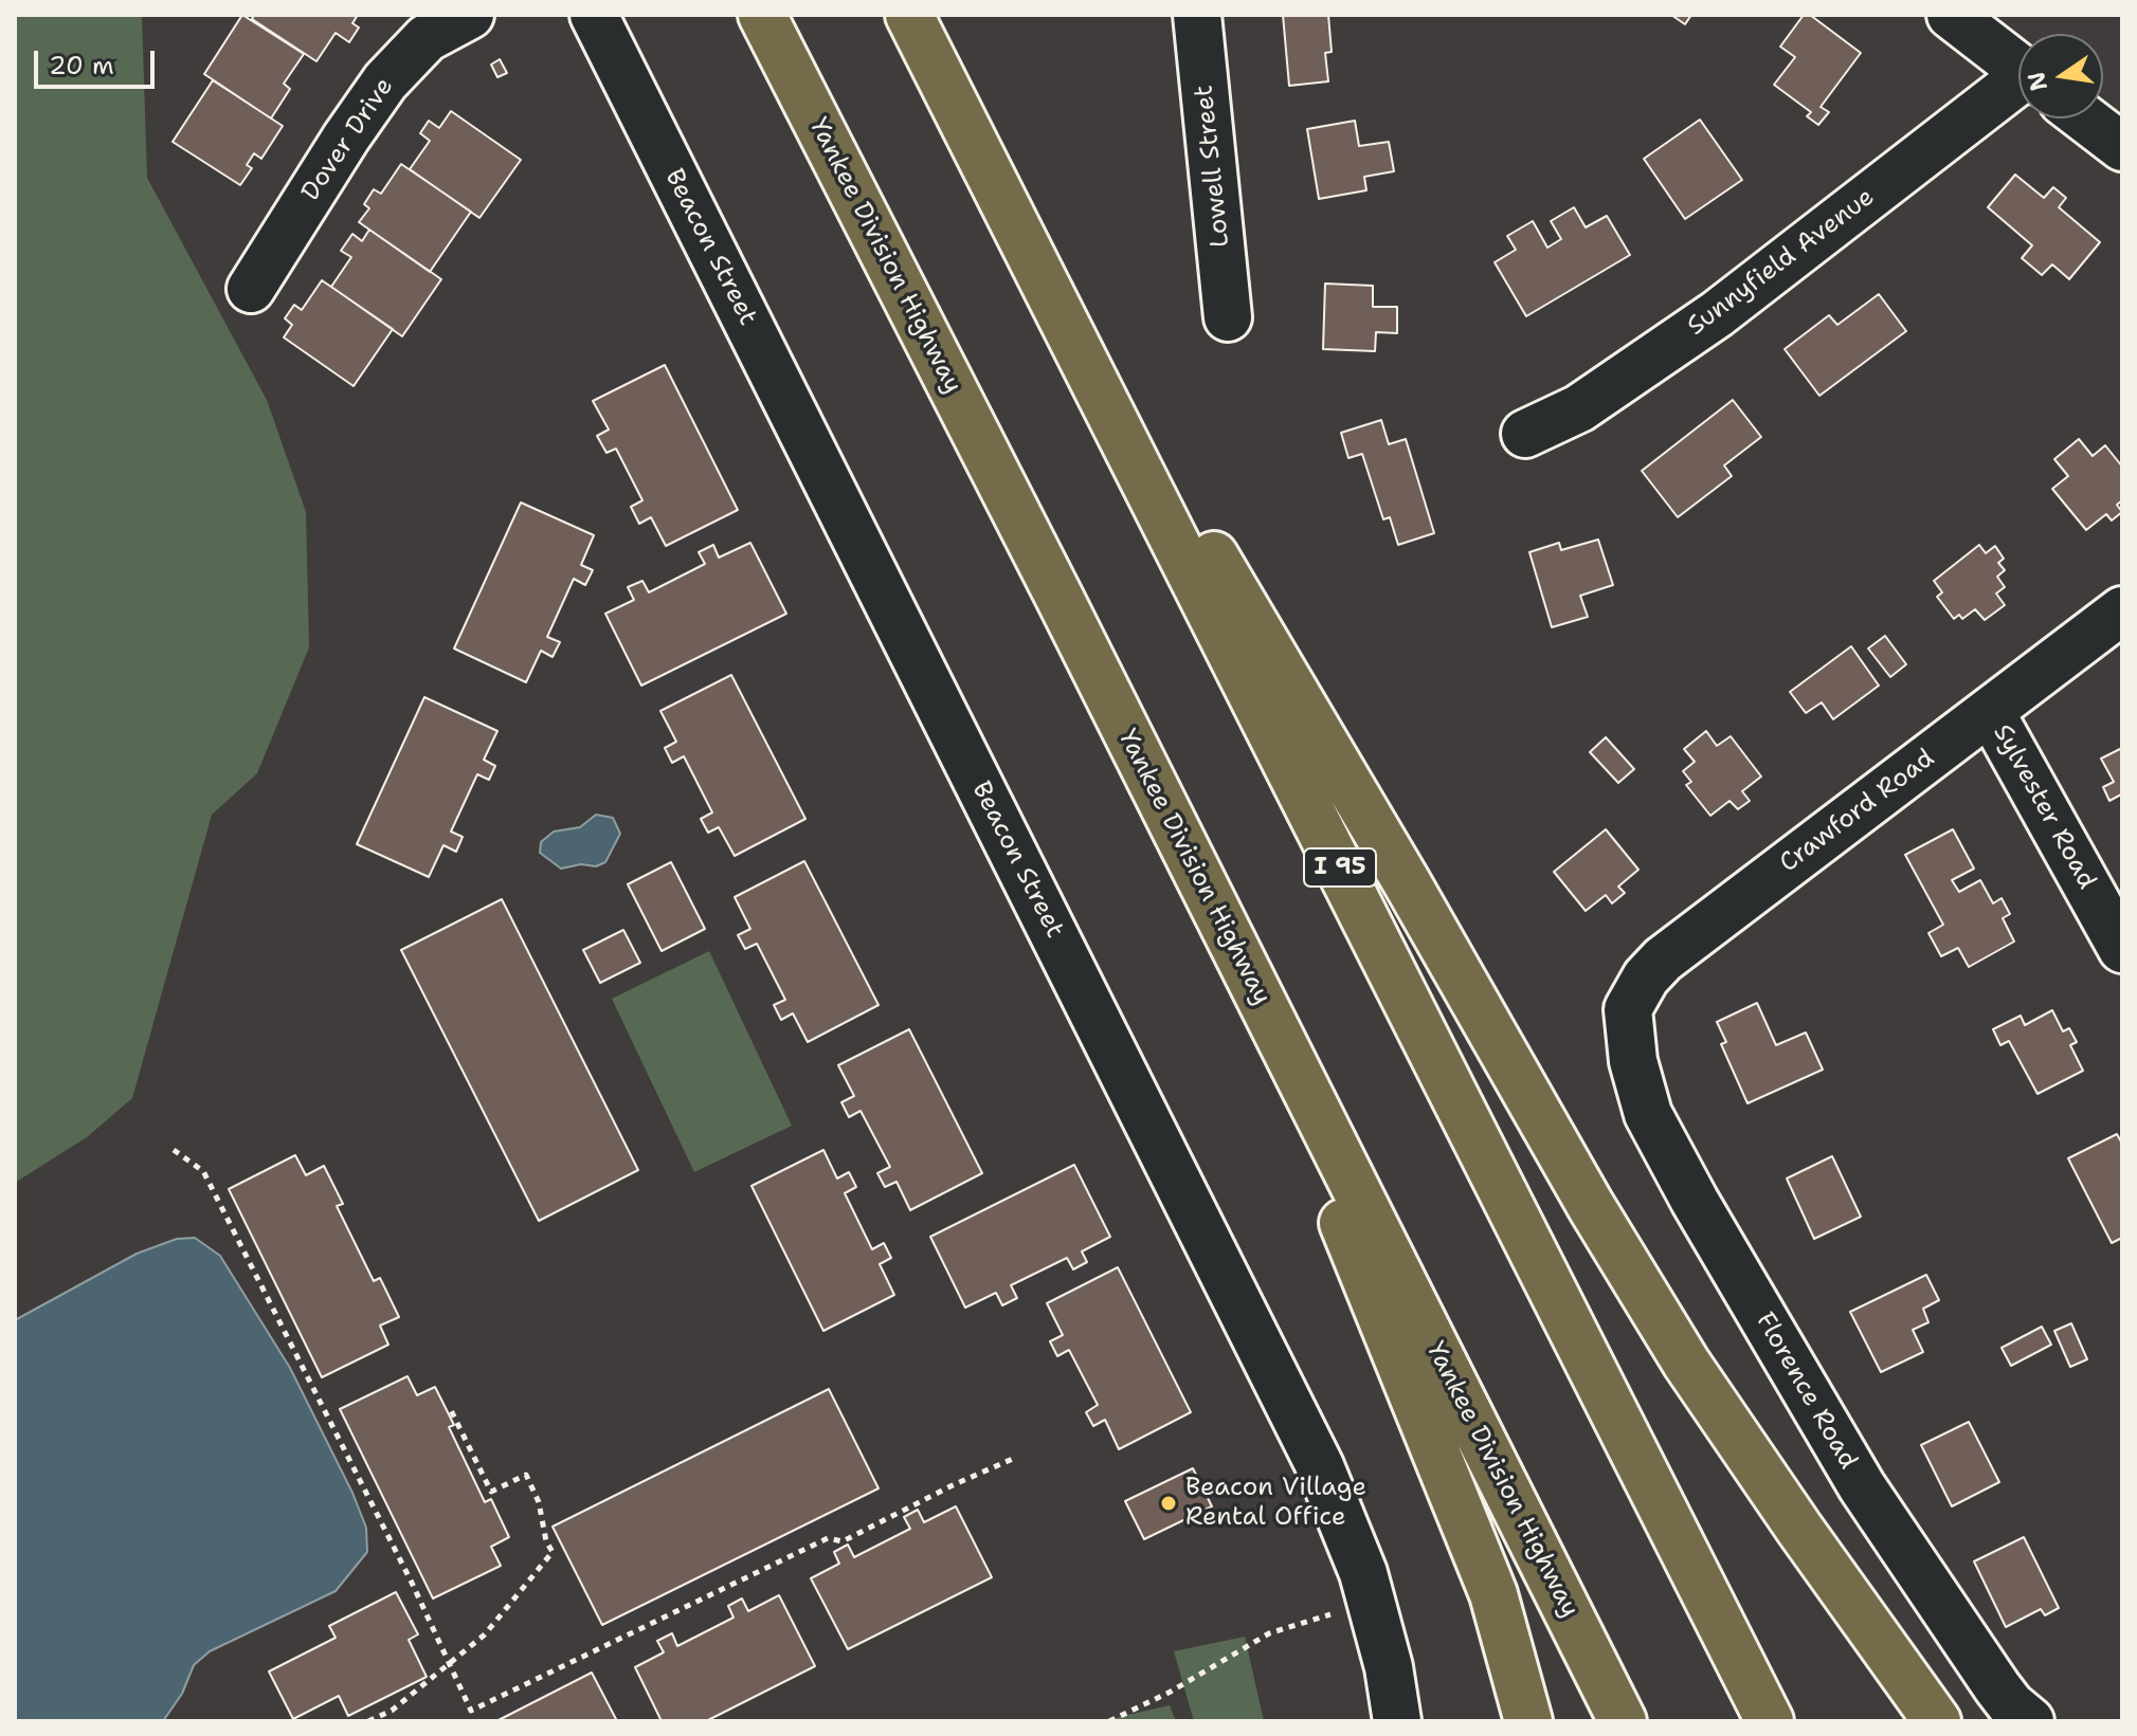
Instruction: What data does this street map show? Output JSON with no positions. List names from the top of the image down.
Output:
{
  "streets": {
    "highway": ["Yankee Division Highway", "I 95"],
    "street": [
      "Dover Drive",
      "Lowell Street",
      "Beacon Street",
      "Sunnyfield Avenue",
      "Sylvester Road",
      "Crawford Road",
      "Florence Road"
    ]
  },
  "crossings": [
    ["Sylvester Road", "Crawford Road"],
    ["Crawford Road", "Florence Road"]
  ],
  "places": ["Beacon Village Rental Office"],
  "scale_bar": "20 m",
  "north": "left"
}
